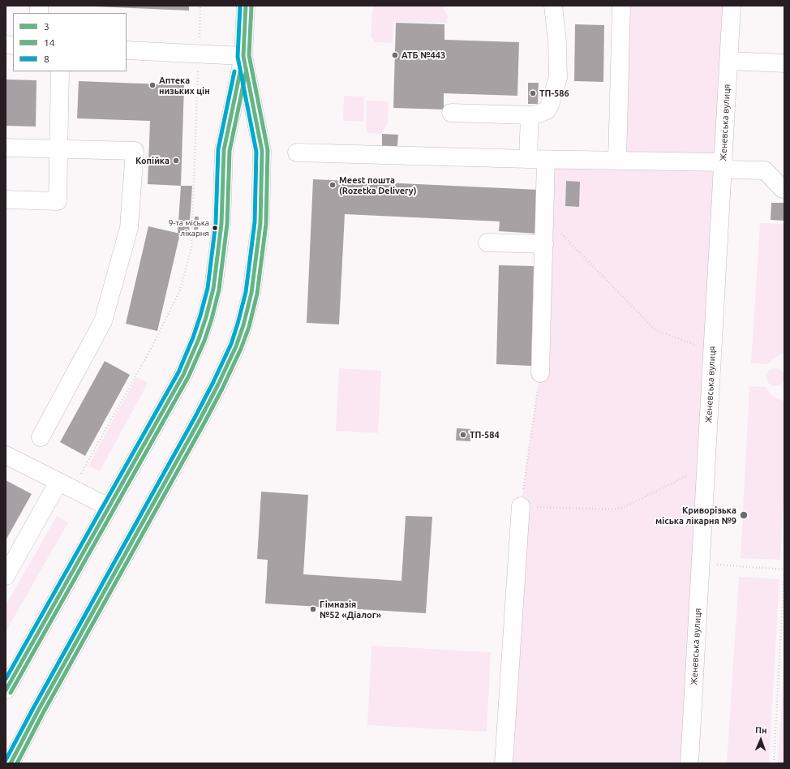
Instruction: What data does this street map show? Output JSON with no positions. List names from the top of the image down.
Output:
{
  "streets": {
    "main road": ["Женевська вулиця"]
  },
  "places": [
    "АТБ №443",
    "Аптека низьких цін",
    "ТП-586",
    "Копійка",
    "Meest пошта (Rozetka Delivery)",
    "9-та міська лікарня",
    "ТП-584",
    "Криворізька міська лікарня №9",
    "Гімназія №52 «Діалог»"
  ],
  "lines": ["transit line 3", "transit line 14", "transit line 8"],
  "legend": ["3", "14", "8"],
  "north": "top"
}
